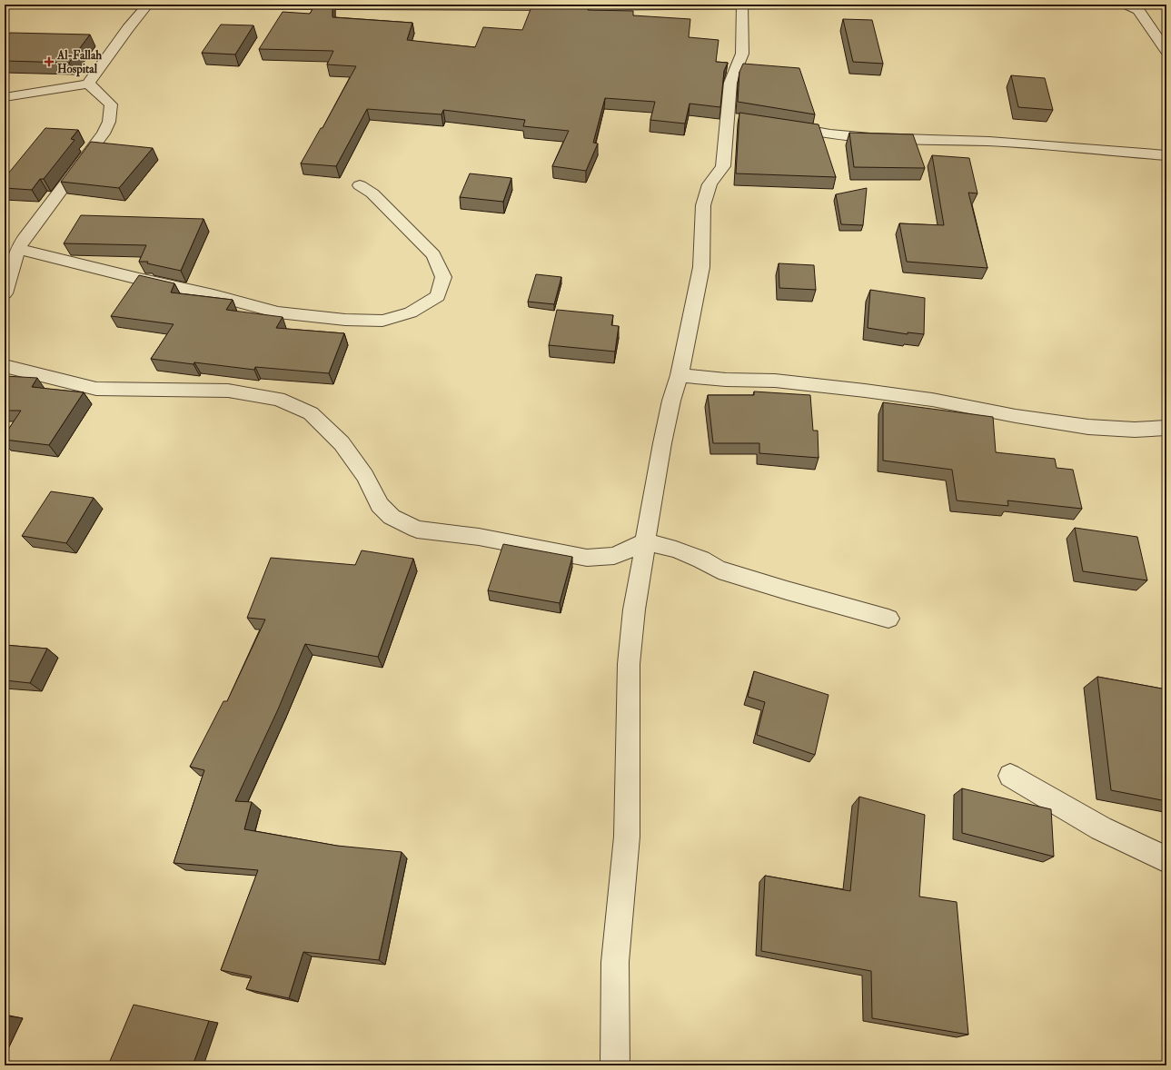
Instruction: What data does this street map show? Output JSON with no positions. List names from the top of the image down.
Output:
{
  "places": {
    "health": ["Al-Fallah Hospital"]
  }
}
